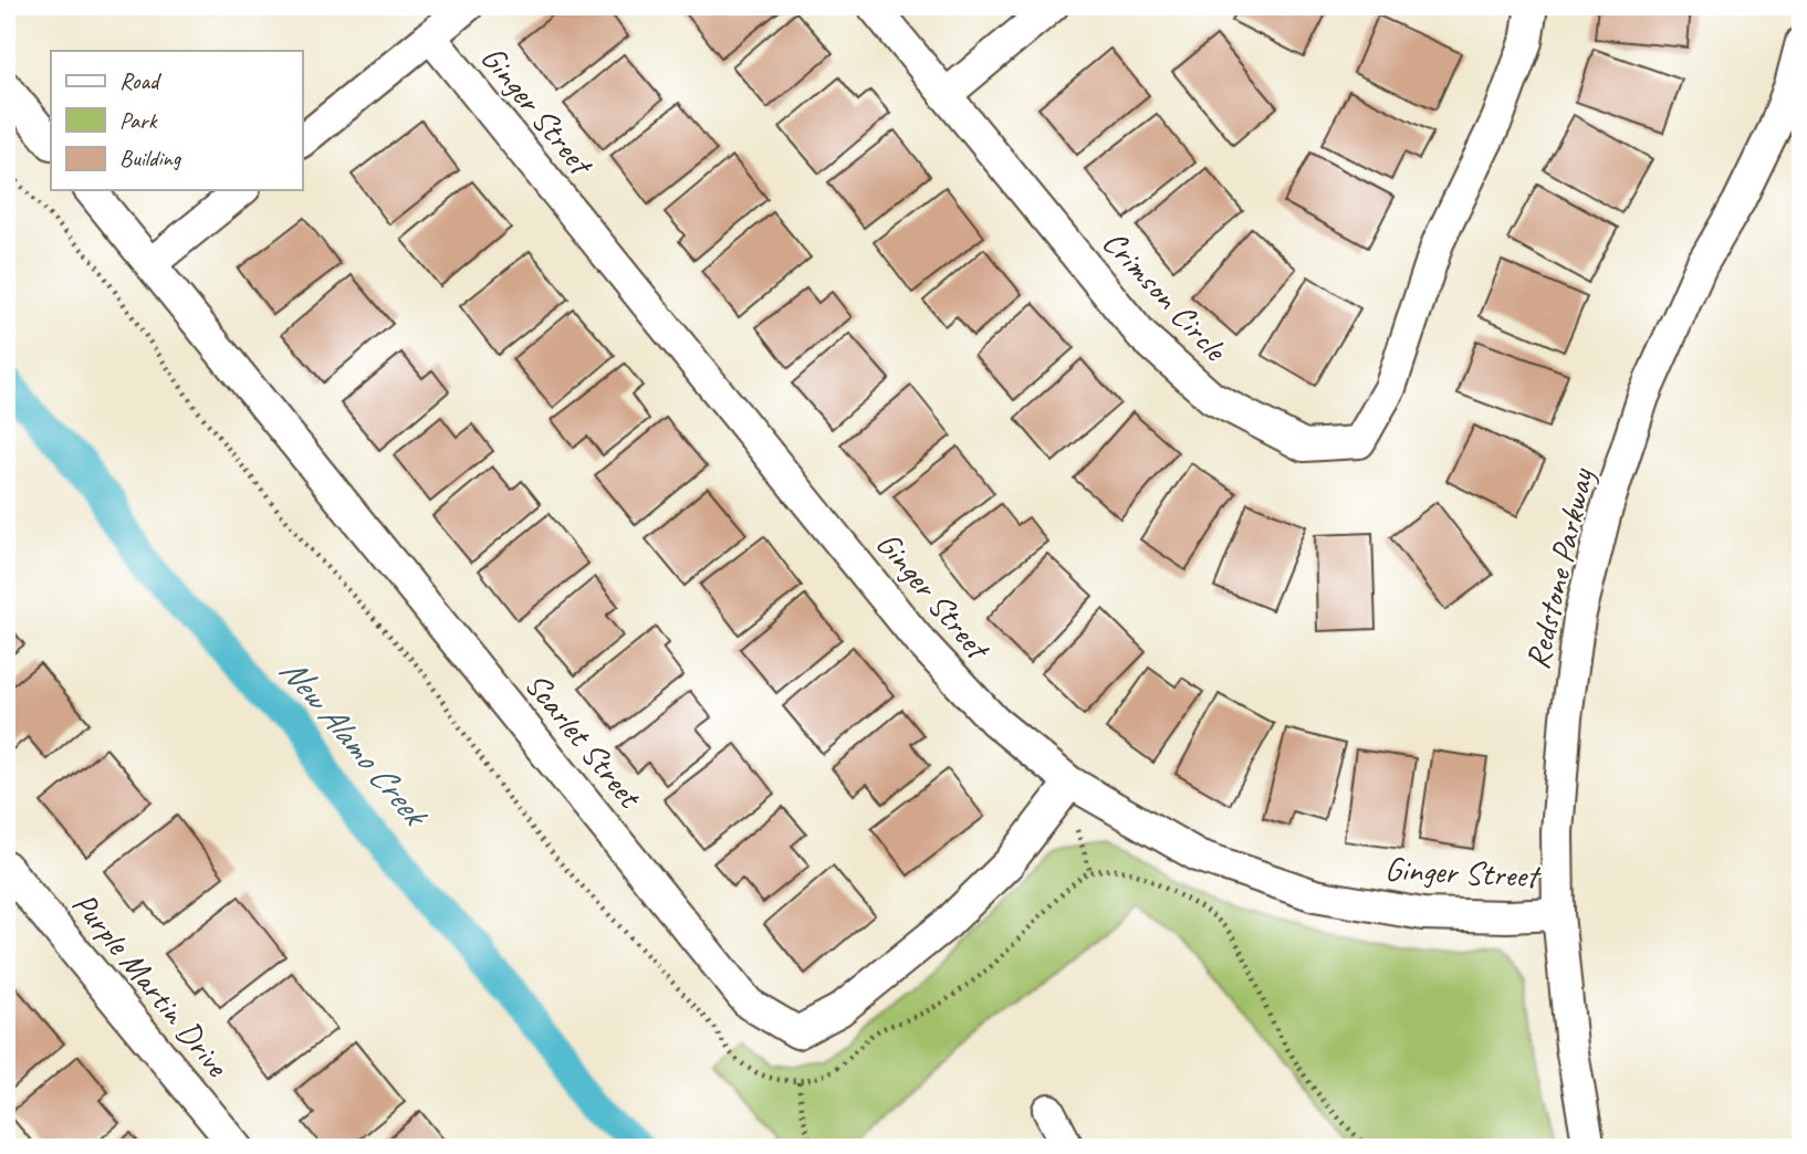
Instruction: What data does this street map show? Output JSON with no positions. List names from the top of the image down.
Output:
{
  "streets": {
    "street": [
      "Ginger Street",
      "Crimson Circle",
      "Redstone Parkway",
      "Scarlet Street",
      "Purple Martin Drive"
    ]
  },
  "crossings": [
    ["Ginger Street", "Redstone Parkway"],
    ["Ginger Street", "Scarlet Street"]
  ],
  "water": ["New Alamo Creek"],
  "legend": ["Road", "Park", "Building"]
}
